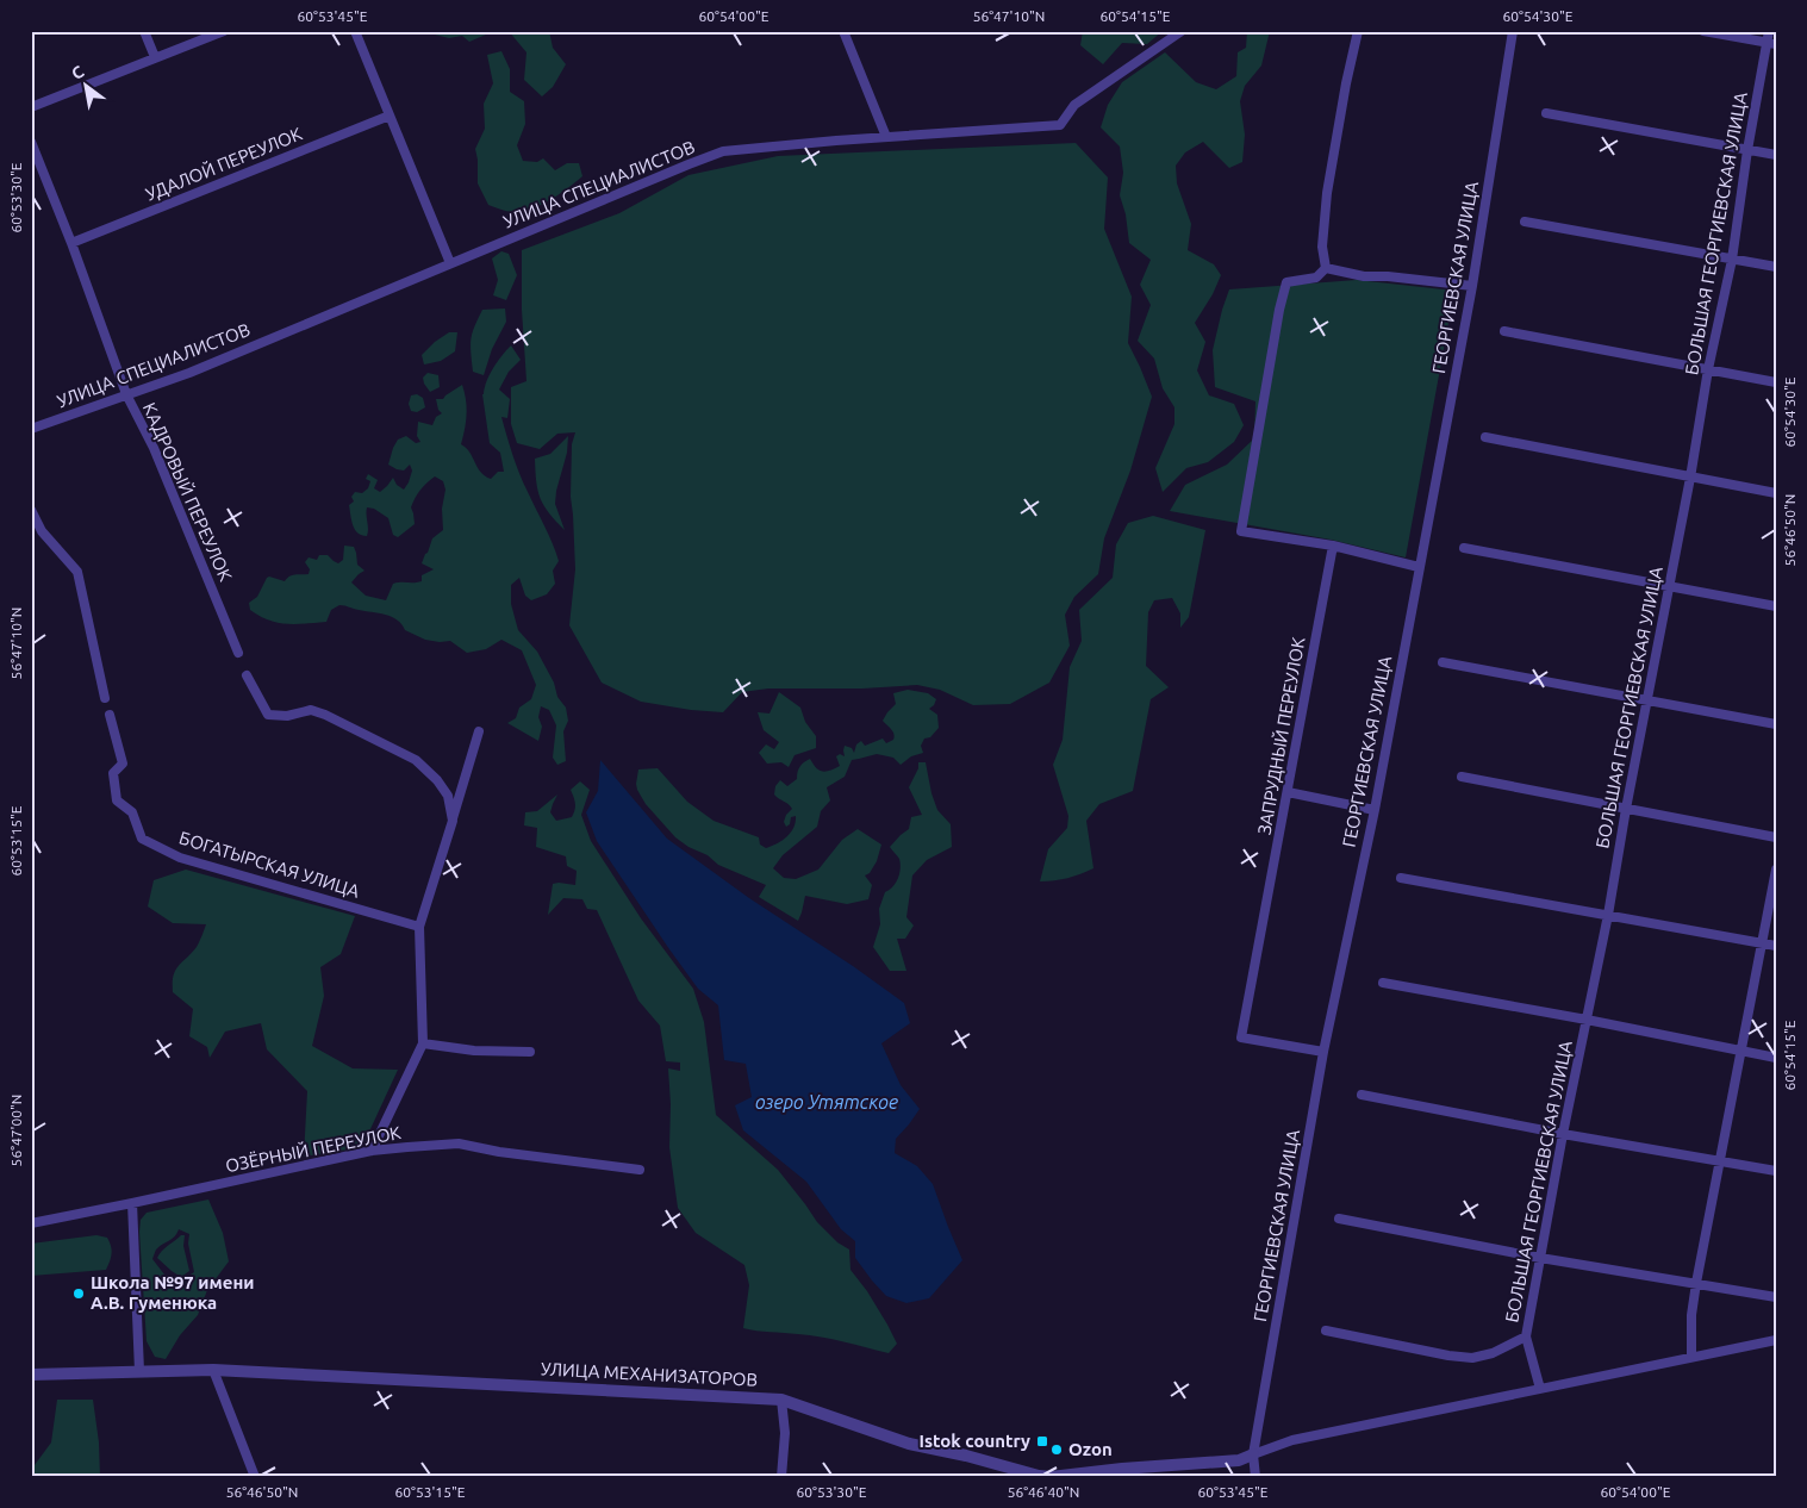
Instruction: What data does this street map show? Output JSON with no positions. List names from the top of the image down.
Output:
{
  "streets": {
    "street": [
      "УДАЛОЙ ПЕРЕУЛОК",
      "УЛИЦА СПЕЦИАЛИСТОВ",
      "БОЛЬШАЯ ГЕОРГИЕВСКАЯ УЛИЦА",
      "ГЕОРГИЕВСКАЯ УЛИЦА",
      "КАДРОВЫЙ ПЕРЕУЛОК",
      "ЗАПРУДНЫЙ ПЕРЕУЛОК",
      "БОГАТЫРСКАЯ УЛИЦА",
      "ОЗЁРНЫЙ ПЕРЕУЛОК",
      "УЛИЦА МЕХАНИЗАТОРОВ"
    ]
  },
  "crossings": [
    ["УДАЛОЙ ПЕРЕУЛОК", "КАДРОВЫЙ ПЕРЕУЛОК"],
    ["УЛИЦА СПЕЦИАЛИСТОВ", "КАДРОВЫЙ ПЕРЕУЛОК"],
    ["ГЕОРГИЕВСКАЯ УЛИЦА", "ЗАПРУДНЫЙ ПЕРЕУЛОК"],
    ["ГЕОРГИЕВСКАЯ УЛИЦА", "УЛИЦА МЕХАНИЗАТОРОВ"]
  ],
  "water": ["озеро Утятское"],
  "places": {
    "other": ["Школа №97 имени А.В. Гуменюка", "Ozon"],
    "transit": ["Istok country"]
  },
  "north": "top left",
  "coordinates": [
    "60°53'45\"E",
    "60°54'00\"E",
    "56°47'10\"N",
    "60°54'15\"E",
    "60°54'30\"E",
    "60°53'30\"E",
    "56°46'50\"N",
    "60°53'15\"E",
    "56°47'00\"N",
    "56°46'40\"N"
  ]
}
